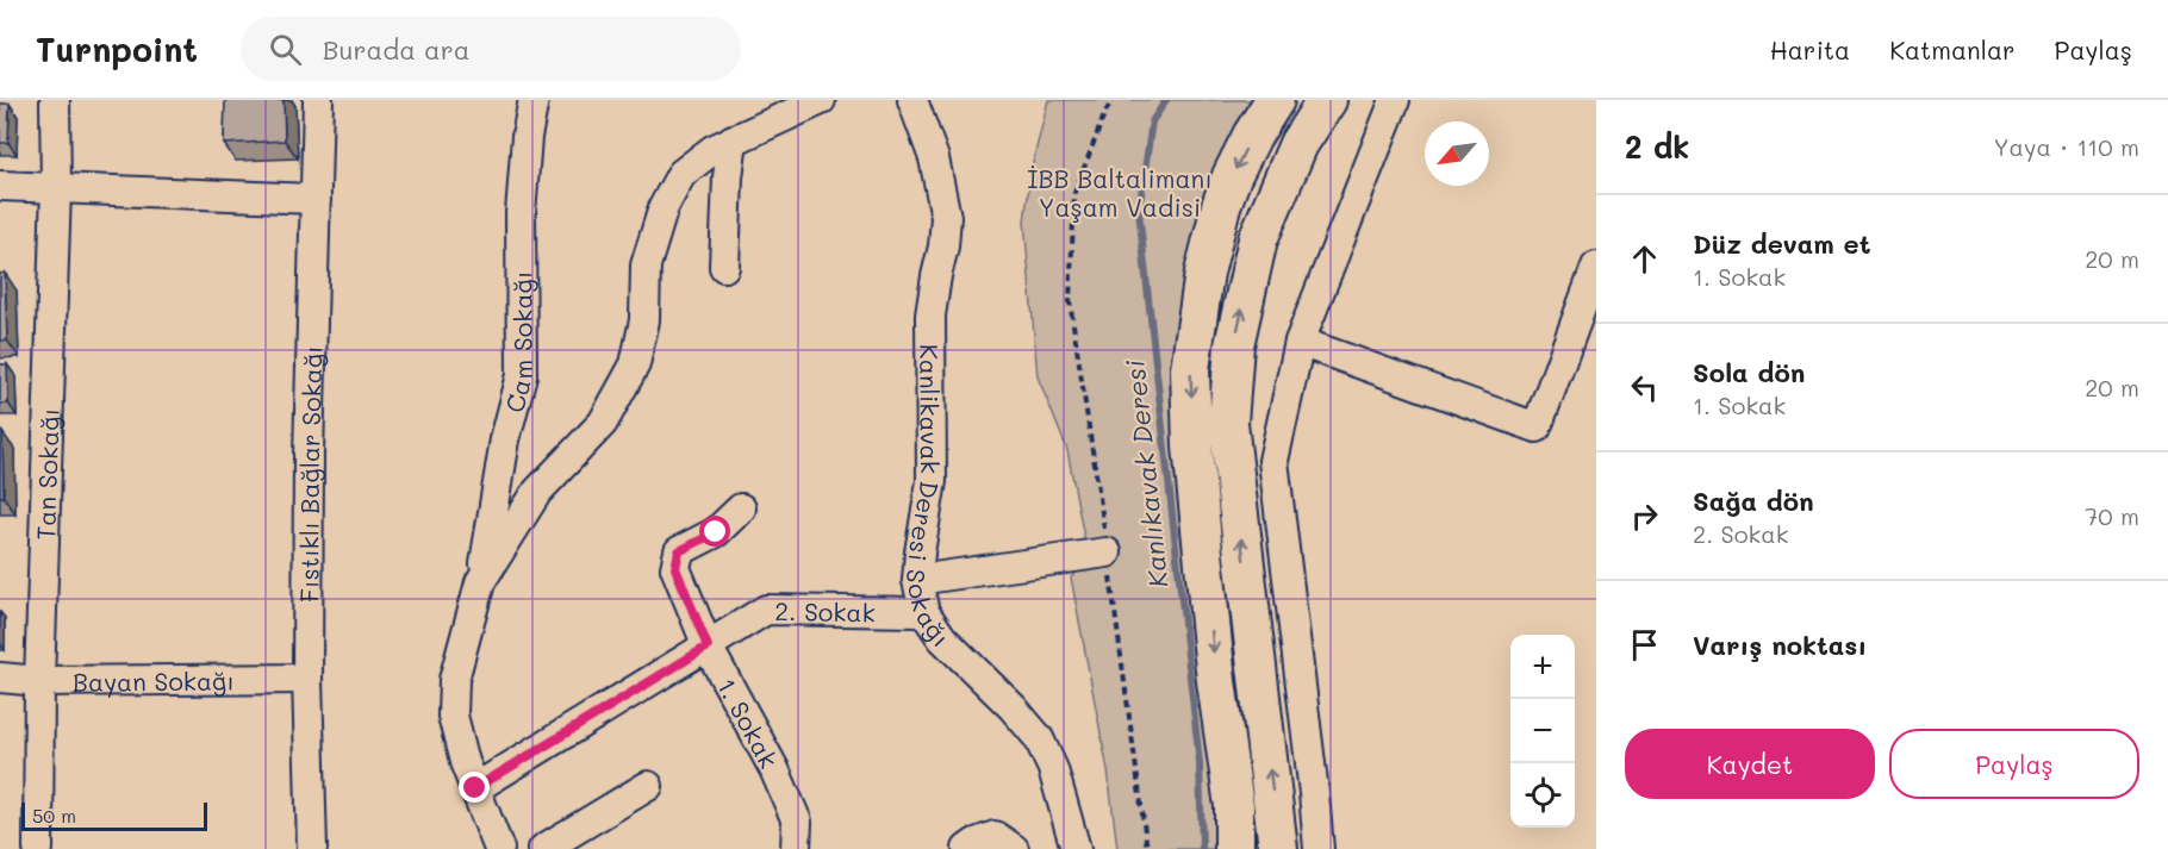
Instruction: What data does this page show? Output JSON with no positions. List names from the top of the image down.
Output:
{
  "streets": {
    "street": [
      "Cam Sokağı",
      "Tan Sokağı",
      "Fıstıklı Bağlar Sokağı",
      "Kanlikavak Deresi Sokağı",
      "2. Sokak",
      "Bayan Sokağı",
      "1. Sokak"
    ]
  },
  "crossings": [
    ["Cam Sokağı", "2. Sokak"],
    ["Tan Sokağı", "Bayan Sokağı"],
    ["Fıstıklı Bağlar Sokağı", "Bayan Sokağı"],
    ["Kanlikavak Deresi Sokağı", "2. Sokak"],
    ["2. Sokak", "1. Sokak"]
  ],
  "water": ["Kanlıkavak Deresi"],
  "parks": ["İBB Baltalimanı Yaşam Vadisi"],
  "scale_bar": "50 m",
  "north": "bottom left",
  "page": {
    "header": "Turnpoint",
    "search": "Burada ara",
    "nav": ["Harita", "Katmanlar", "Paylaş"],
    "heading": ["2 dk", "Yaya · 110 m"],
    "list": [
      ["Düz devam et", "1. Sokak", "20 m"],
      ["Sola dön", "1. Sokak", "20 m"],
      ["Sağa dön", "2. Sokak", "70 m"],
      "Varış noktası"
    ],
    "map_buttons": ["+", "−"],
    "buttons": ["Kaydet", "Paylaş"],
    "scale": "50 m"
  }
}
